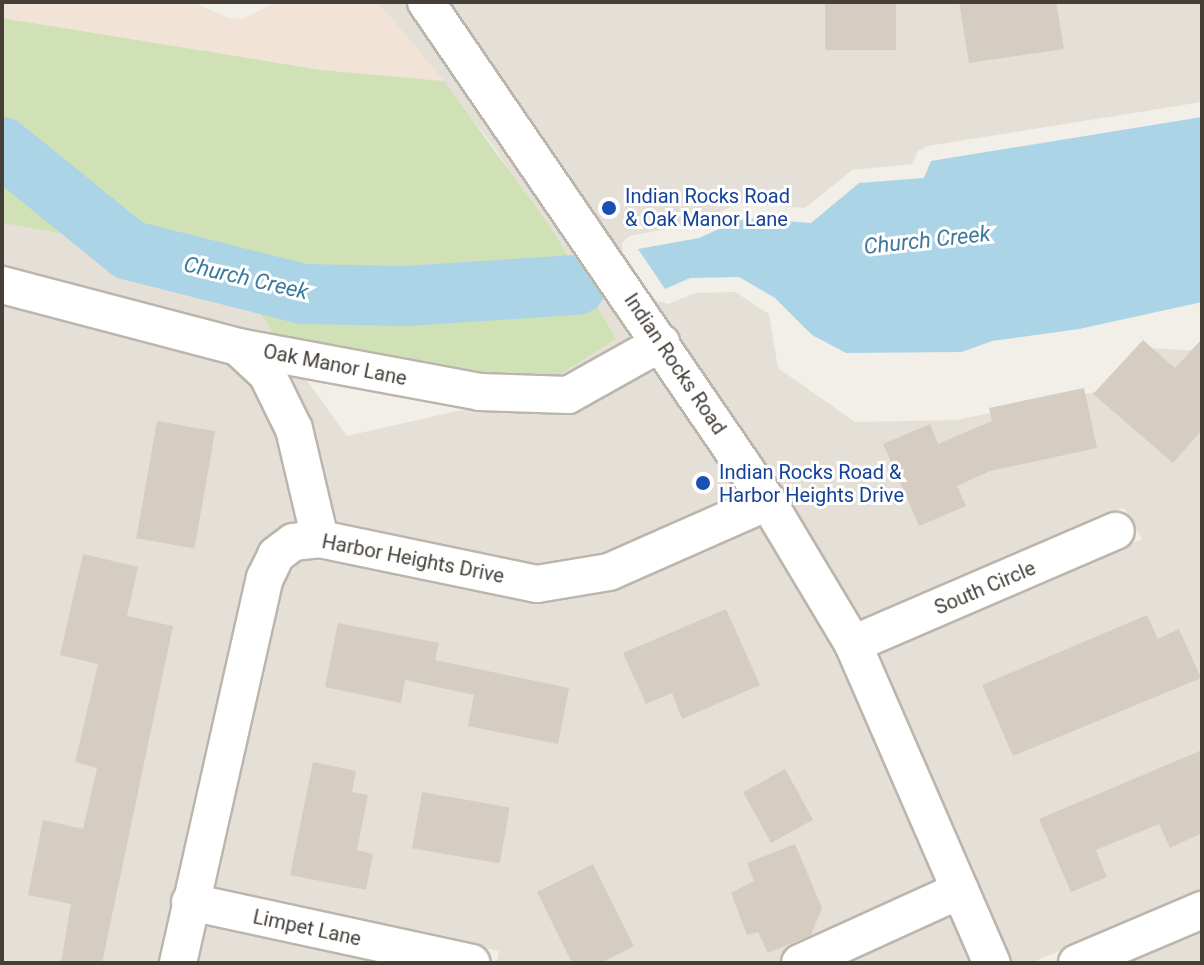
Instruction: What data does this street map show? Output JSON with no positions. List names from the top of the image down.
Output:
{
  "streets": {
    "street": [
      "Indian Rocks Road",
      "Oak Manor Lane",
      "Harbor Heights Drive",
      "South Circle",
      "Limpet Lane"
    ]
  },
  "crossings": [
    ["Indian Rocks Road", "Oak Manor Lane"],
    ["Indian Rocks Road", "Harbor Heights Drive"],
    ["Indian Rocks Road", "South Circle"],
    ["Harbor Heights Drive", "Limpet Lane"]
  ],
  "water": ["Church Creek"],
  "places": ["Indian Rocks Road & Oak Manor Lane", "Indian Rocks Road & Harbor Heights Drive"]
}
